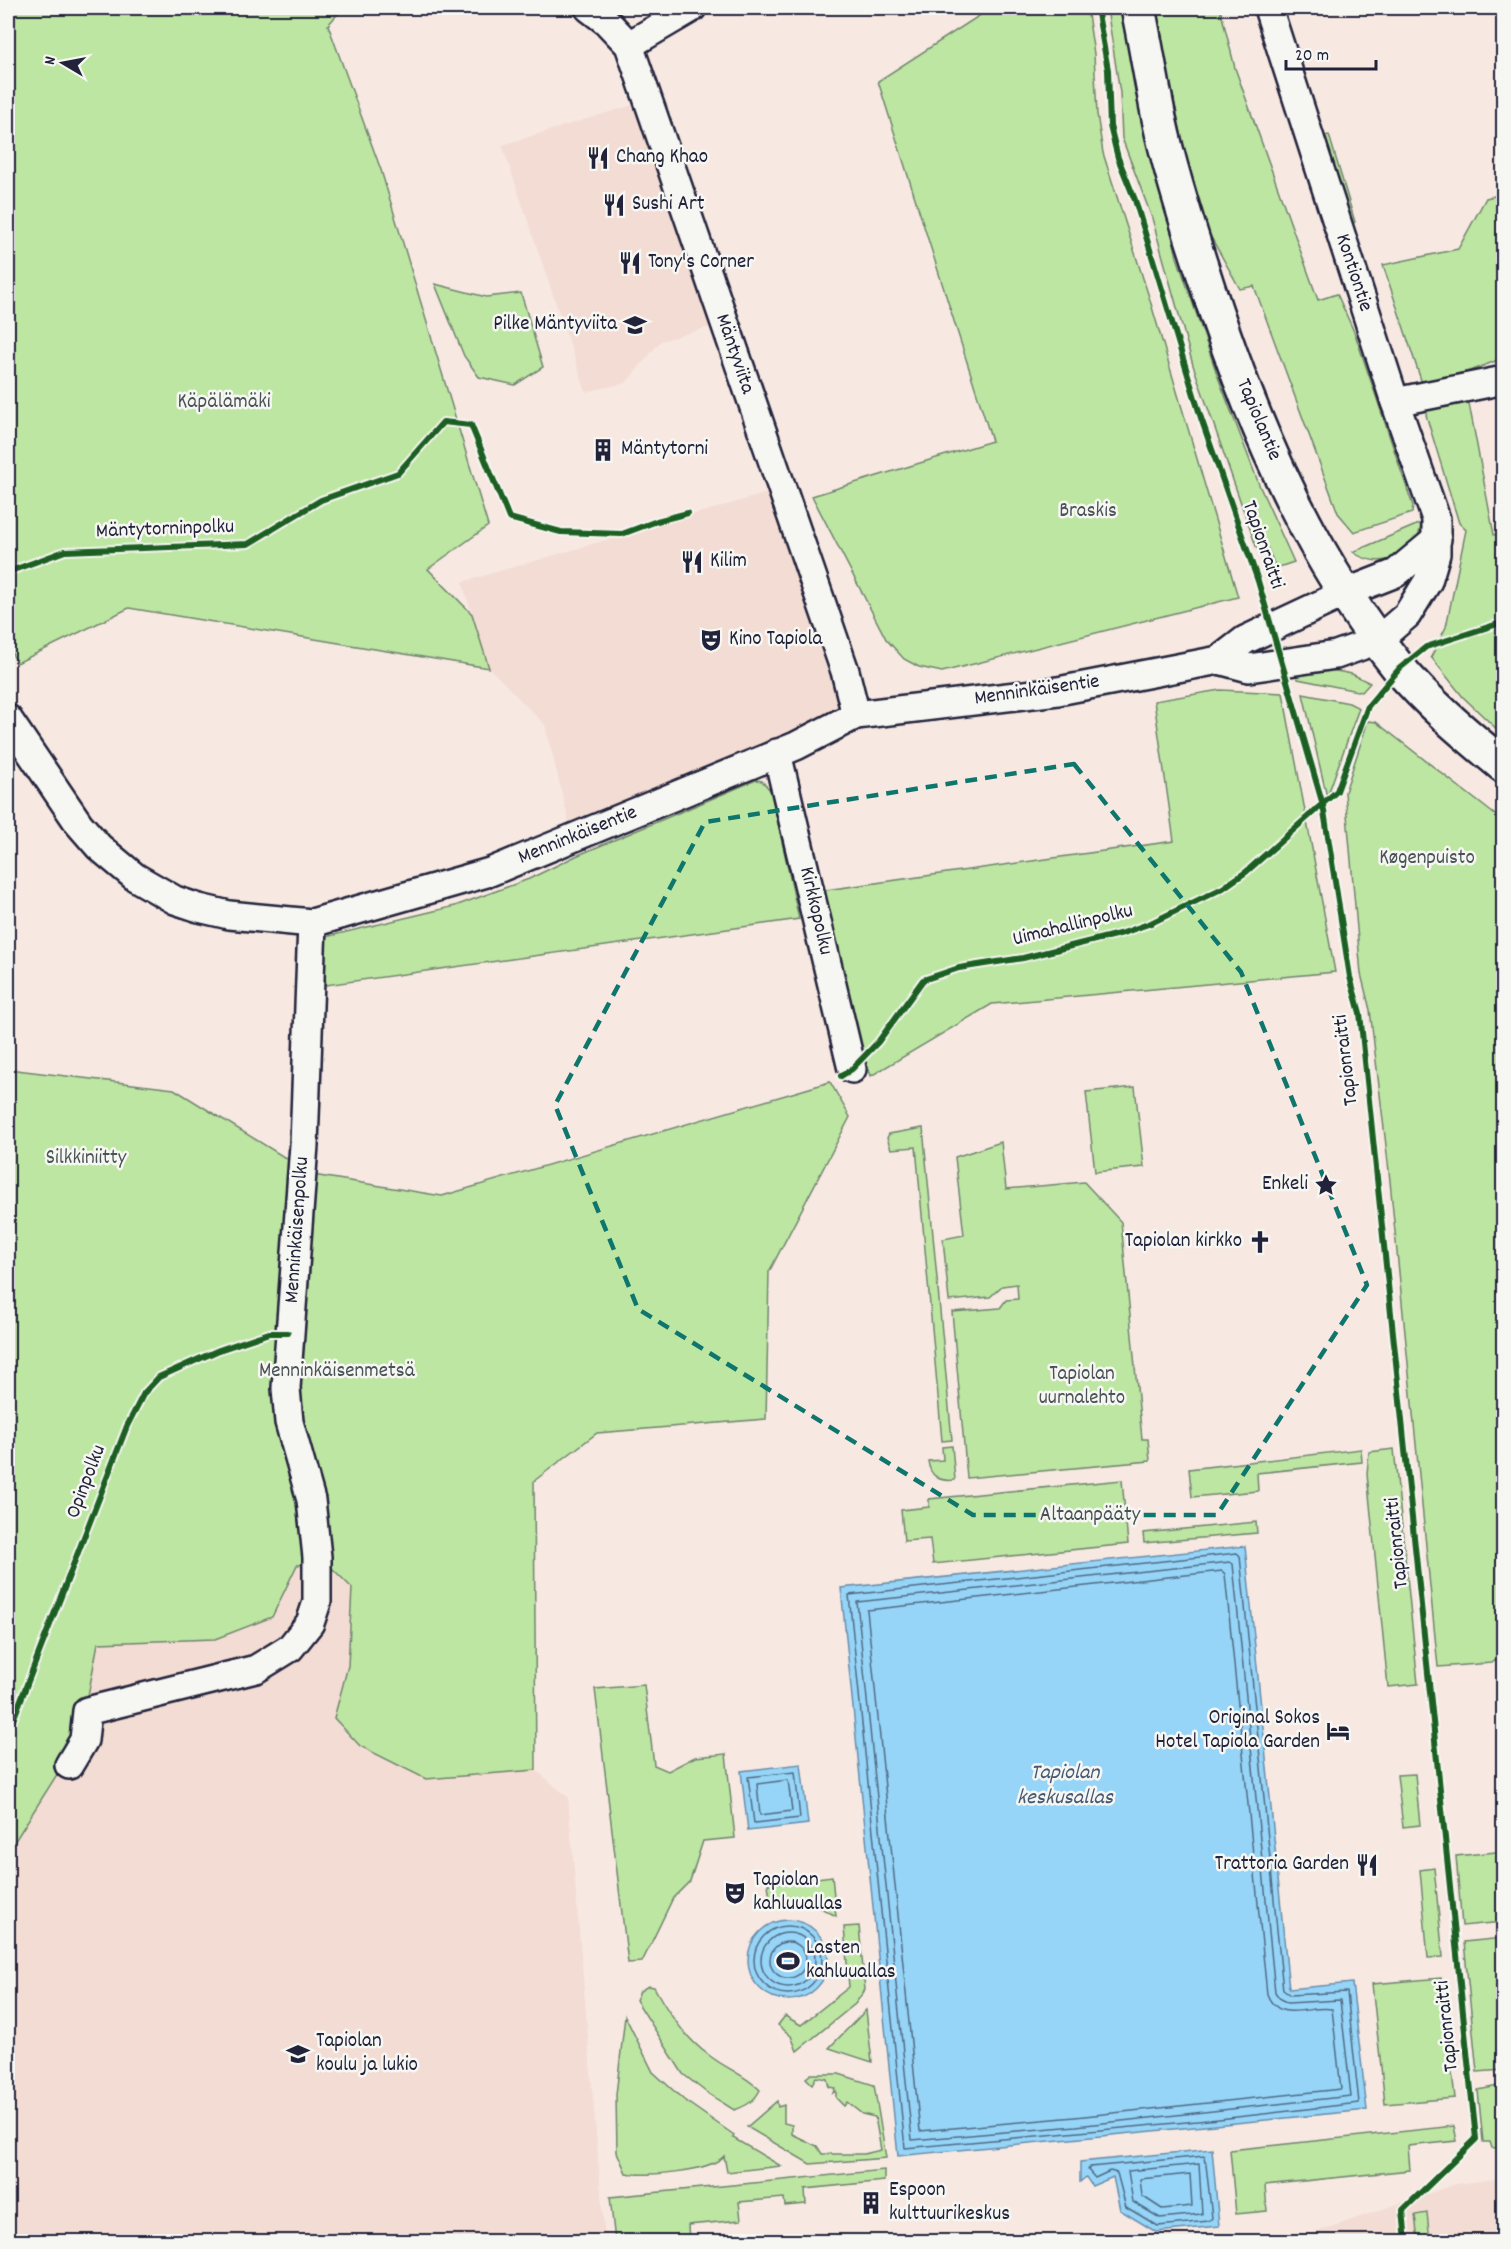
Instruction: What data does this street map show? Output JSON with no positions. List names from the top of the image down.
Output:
{
  "streets": {
    "main road": ["Tapiolantie"],
    "street": [
      "Kontiontie",
      "Mäntyviita",
      "Menninkäisentie",
      "Kirkkopolku",
      "Menninkäisenpolku"
    ],
    "cycle path": [
      "Mäntytorninpolku",
      "Tapionraitti",
      "Uimahallinpolku",
      "Opinpolku"
    ]
  },
  "crossings": [
    ["Kontiontie", "Tapiolantie"],
    ["Kontiontie", "Menninkäisentie"],
    ["Mäntyviita", "Menninkäisentie"],
    ["Tapiolantie", "Menninkäisentie"],
    ["Menninkäisentie", "Kirkkopolku"],
    ["Menninkäisentie", "Menninkäisenpolku"]
  ],
  "water": ["Tapiolan keskusallas"],
  "parks": [
    "Käpälämäki",
    "Braskis",
    "Køgenpuisto",
    "Silkkiniitty",
    "Menninkäisenmetsä",
    "Tapiolan uurnalehto",
    "Altaanpääty"
  ],
  "places": {
    "restaurant": [
      "Chang Khao",
      "Sushi Art",
      "Tony's Corner",
      "Kilim",
      "Trattoria Garden"
    ],
    "school or university": ["Pilke Mäntyviita", "Tapiolan koulu ja lukio"],
    "building": ["Mäntytorni", "Espoon kulttuurikeskus"],
    "theatre": ["Kino Tapiola", "Tapiolan kahluuallas"],
    "place": ["Enkeli"],
    "church": ["Tapiolan kirkko"],
    "hotel": ["Original Sokos Hotel Tapiola Garden"],
    "sports": ["Lasten kahluuallas"]
  },
  "scale_bar": "20 m",
  "north": "left"
}
